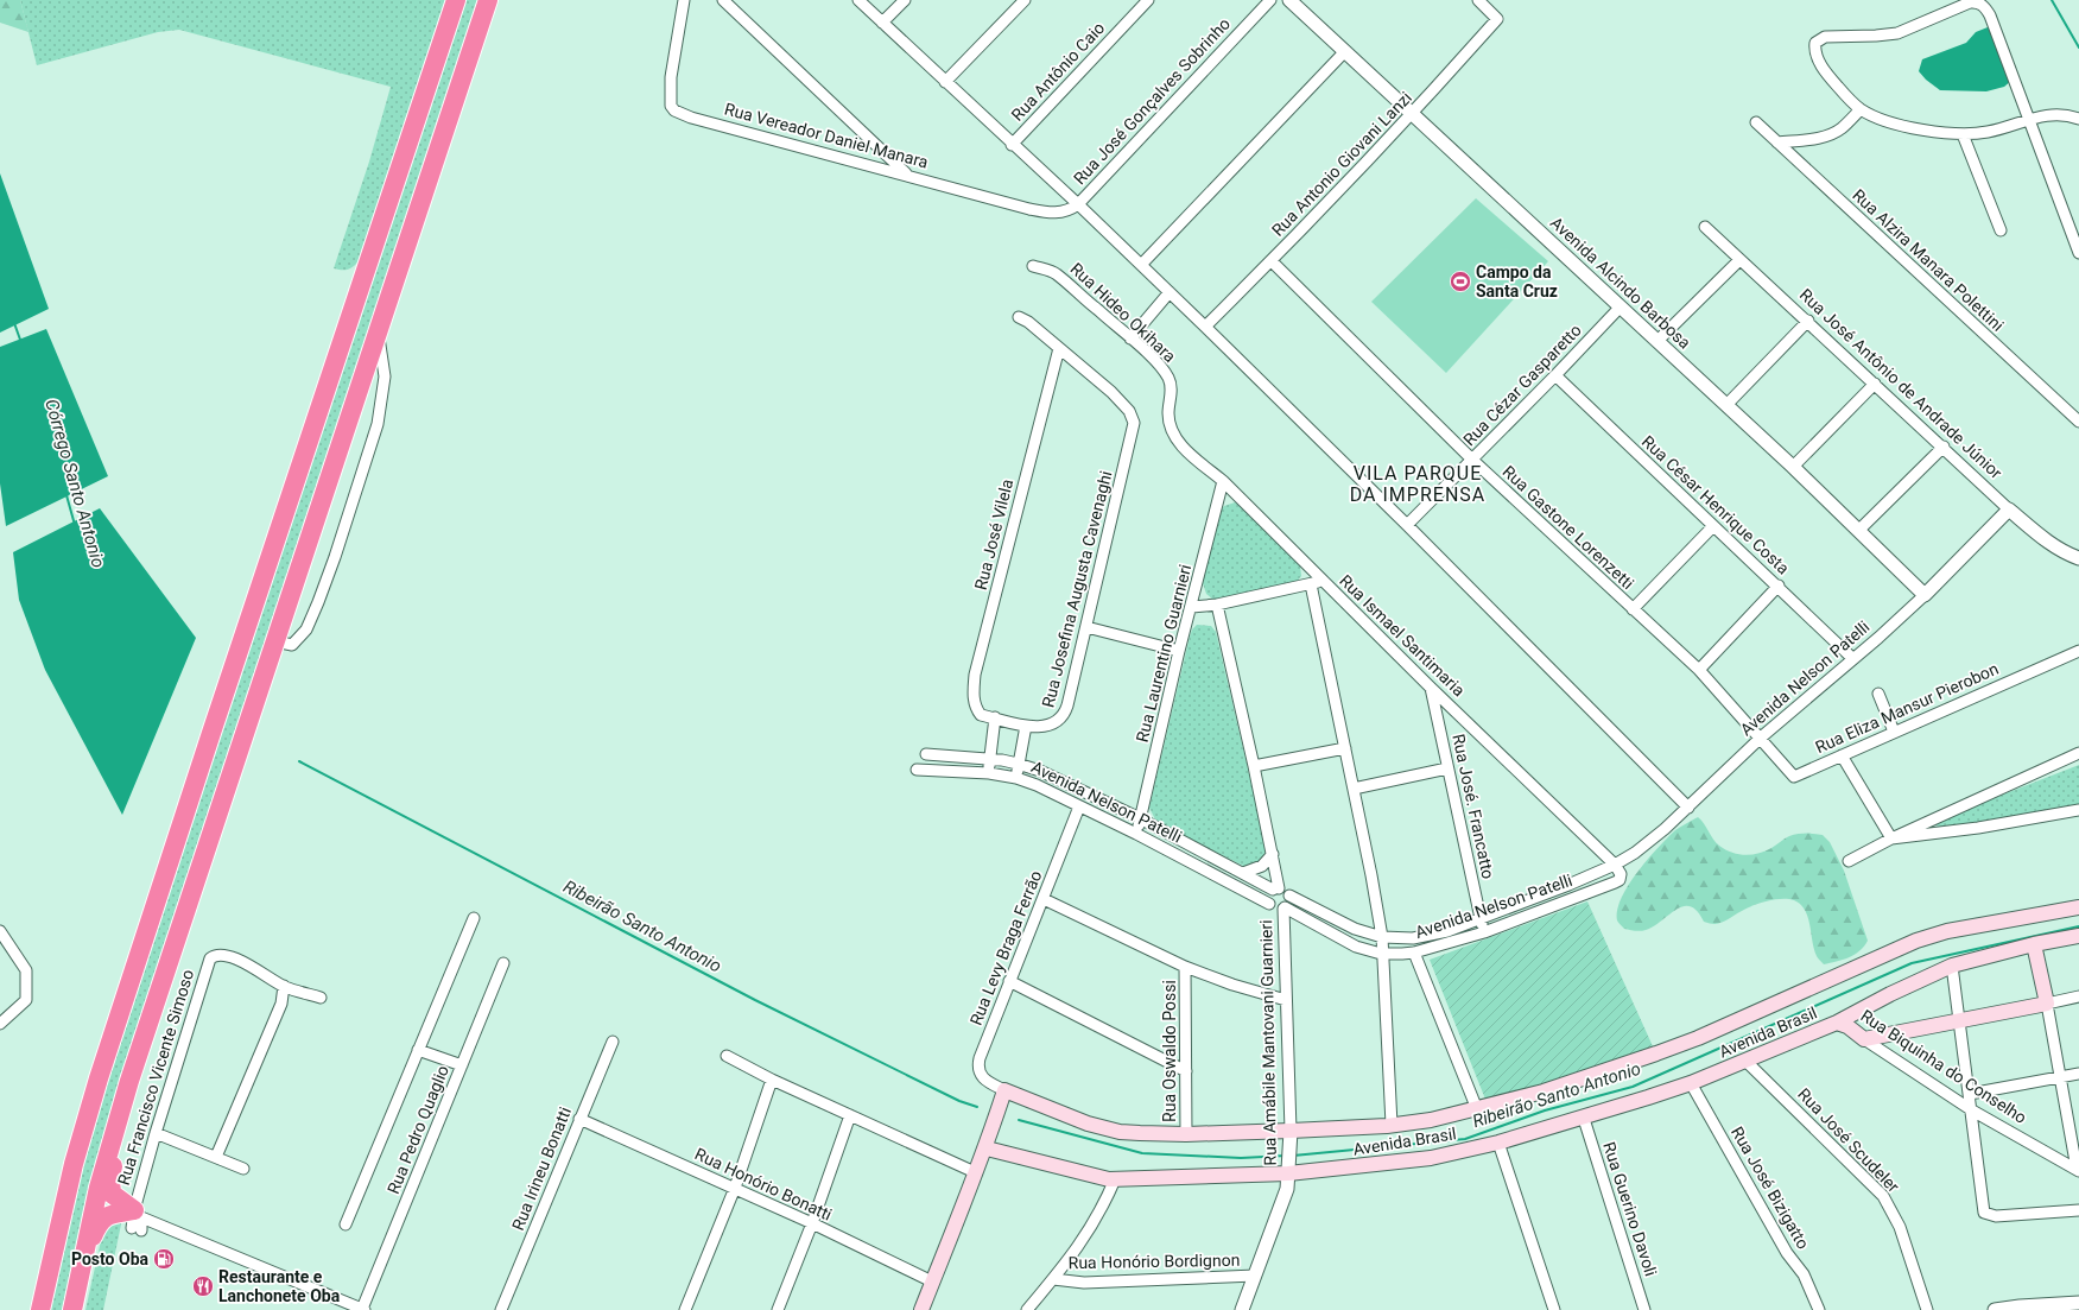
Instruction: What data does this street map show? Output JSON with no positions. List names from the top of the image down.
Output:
{
  "streets": {
    "main road": ["Avenida Brasil", "Rua Biquinha do Conselho"],
    "street": [
      "Rua Antônio Caio",
      "Rua José Gonçalves Sobrinho",
      "Rua Vereador Daniel Manara",
      "Rua Antonio Giovani Lanzi",
      "Rua Alzira Manara Polettini",
      "Avenida Alcindo Barbosa",
      "Rua Hideo Okihara",
      "Rua José Antônio de Andrade Júnior",
      "Rua Cézar Gasparetto",
      "Rua César Henrique Costa",
      "Rua Gastone Lorenzetti",
      "Rua José Vilela",
      "Rua Josefina Augusta Cavenaghi",
      "Rua Ismael Santimaria",
      "Rua Laurentino Guarnieri",
      "Avenida Nelson Patelli",
      "Rua Eliza Mansur Pierobon",
      "Rua José. Francatto",
      "Rua Levy Braga Ferrão",
      "Rua Amábile Mantovani Guarnieri",
      "Rua Oswaldo Possi",
      "Rua Francisco Vicente Simoso",
      "Rua Pedro Quaglio",
      "Rua José Scudeler",
      "Rua Irineu Bonatti",
      "Rua Honório Bonatti",
      "Rua José Bizigatto",
      "Rua Guerino Davoli",
      "Rua Honório Bordignon"
    ]
  },
  "crossings": [
    ["Rua José Gonçalves Sobrinho", "Rua Vereador Daniel Manara"],
    ["Rua Antonio Giovani Lanzi", "Avenida Alcindo Barbosa"],
    ["Rua Antonio Giovani Lanzi", "Rua Gastone Lorenzetti"],
    ["Avenida Alcindo Barbosa", "Rua Cézar Gasparetto"],
    ["Avenida Alcindo Barbosa", "Avenida Nelson Patelli"],
    ["Rua Hideo Okihara", "Rua Ismael Santimaria"],
    ["Rua José Antônio de Andrade Júnior", "Avenida Nelson Patelli"],
    ["Rua Cézar Gasparetto", "Rua César Henrique Costa"],
    ["Rua Cézar Gasparetto", "Rua Gastone Lorenzetti"],
    ["Rua César Henrique Costa", "Avenida Nelson Patelli"],
    ["Rua Gastone Lorenzetti", "Avenida Nelson Patelli"],
    ["Rua Gastone Lorenzetti", "Rua Eliza Mansur Pierobon"],
    ["Rua José Vilela", "Rua Josefina Augusta Cavenaghi"],
    ["Rua Ismael Santimaria", "Rua Laurentino Guarnieri"],
    ["Rua Ismael Santimaria", "Avenida Nelson Patelli"],
    ["Rua Ismael Santimaria", "Rua José. Francatto"],
    ["Rua Laurentino Guarnieri", "Avenida Nelson Patelli"],
    ["Avenida Nelson Patelli", "Rua Eliza Mansur Pierobon"],
    ["Avenida Nelson Patelli", "Rua José. Francatto"],
    ["Avenida Nelson Patelli", "Rua Levy Braga Ferrão"],
    ["Avenida Nelson Patelli", "Rua Amábile Mantovani Guarnieri"],
    ["Rua Levy Braga Ferrão", "Avenida Brasil"],
    ["Avenida Brasil", "Rua Amábile Mantovani Guarnieri"],
    ["Avenida Brasil", "Rua Oswaldo Possi"],
    ["Avenida Brasil", "Rua Biquinha do Conselho"],
    ["Avenida Brasil", "Rua José Scudeler"],
    ["Avenida Brasil", "Rua José Bizigatto"],
    ["Avenida Brasil", "Rua Guerino Davoli"],
    ["Rua Amábile Mantovani Guarnieri", "Rua Honório Bordignon"],
    ["Rua Irineu Bonatti", "Rua Honório Bonatti"]
  ],
  "districts": ["VILA PARQUE DA IMPRENSA"],
  "water": ["Córrego Santo Antonio", "Ribeirão Santo Antonio"],
  "places": {
    "sports": ["Campo da Santa Cruz"],
    "fuel station": ["Posto Oba"],
    "restaurant": ["Restaurante e Lanchonete Oba"]
  }
}
